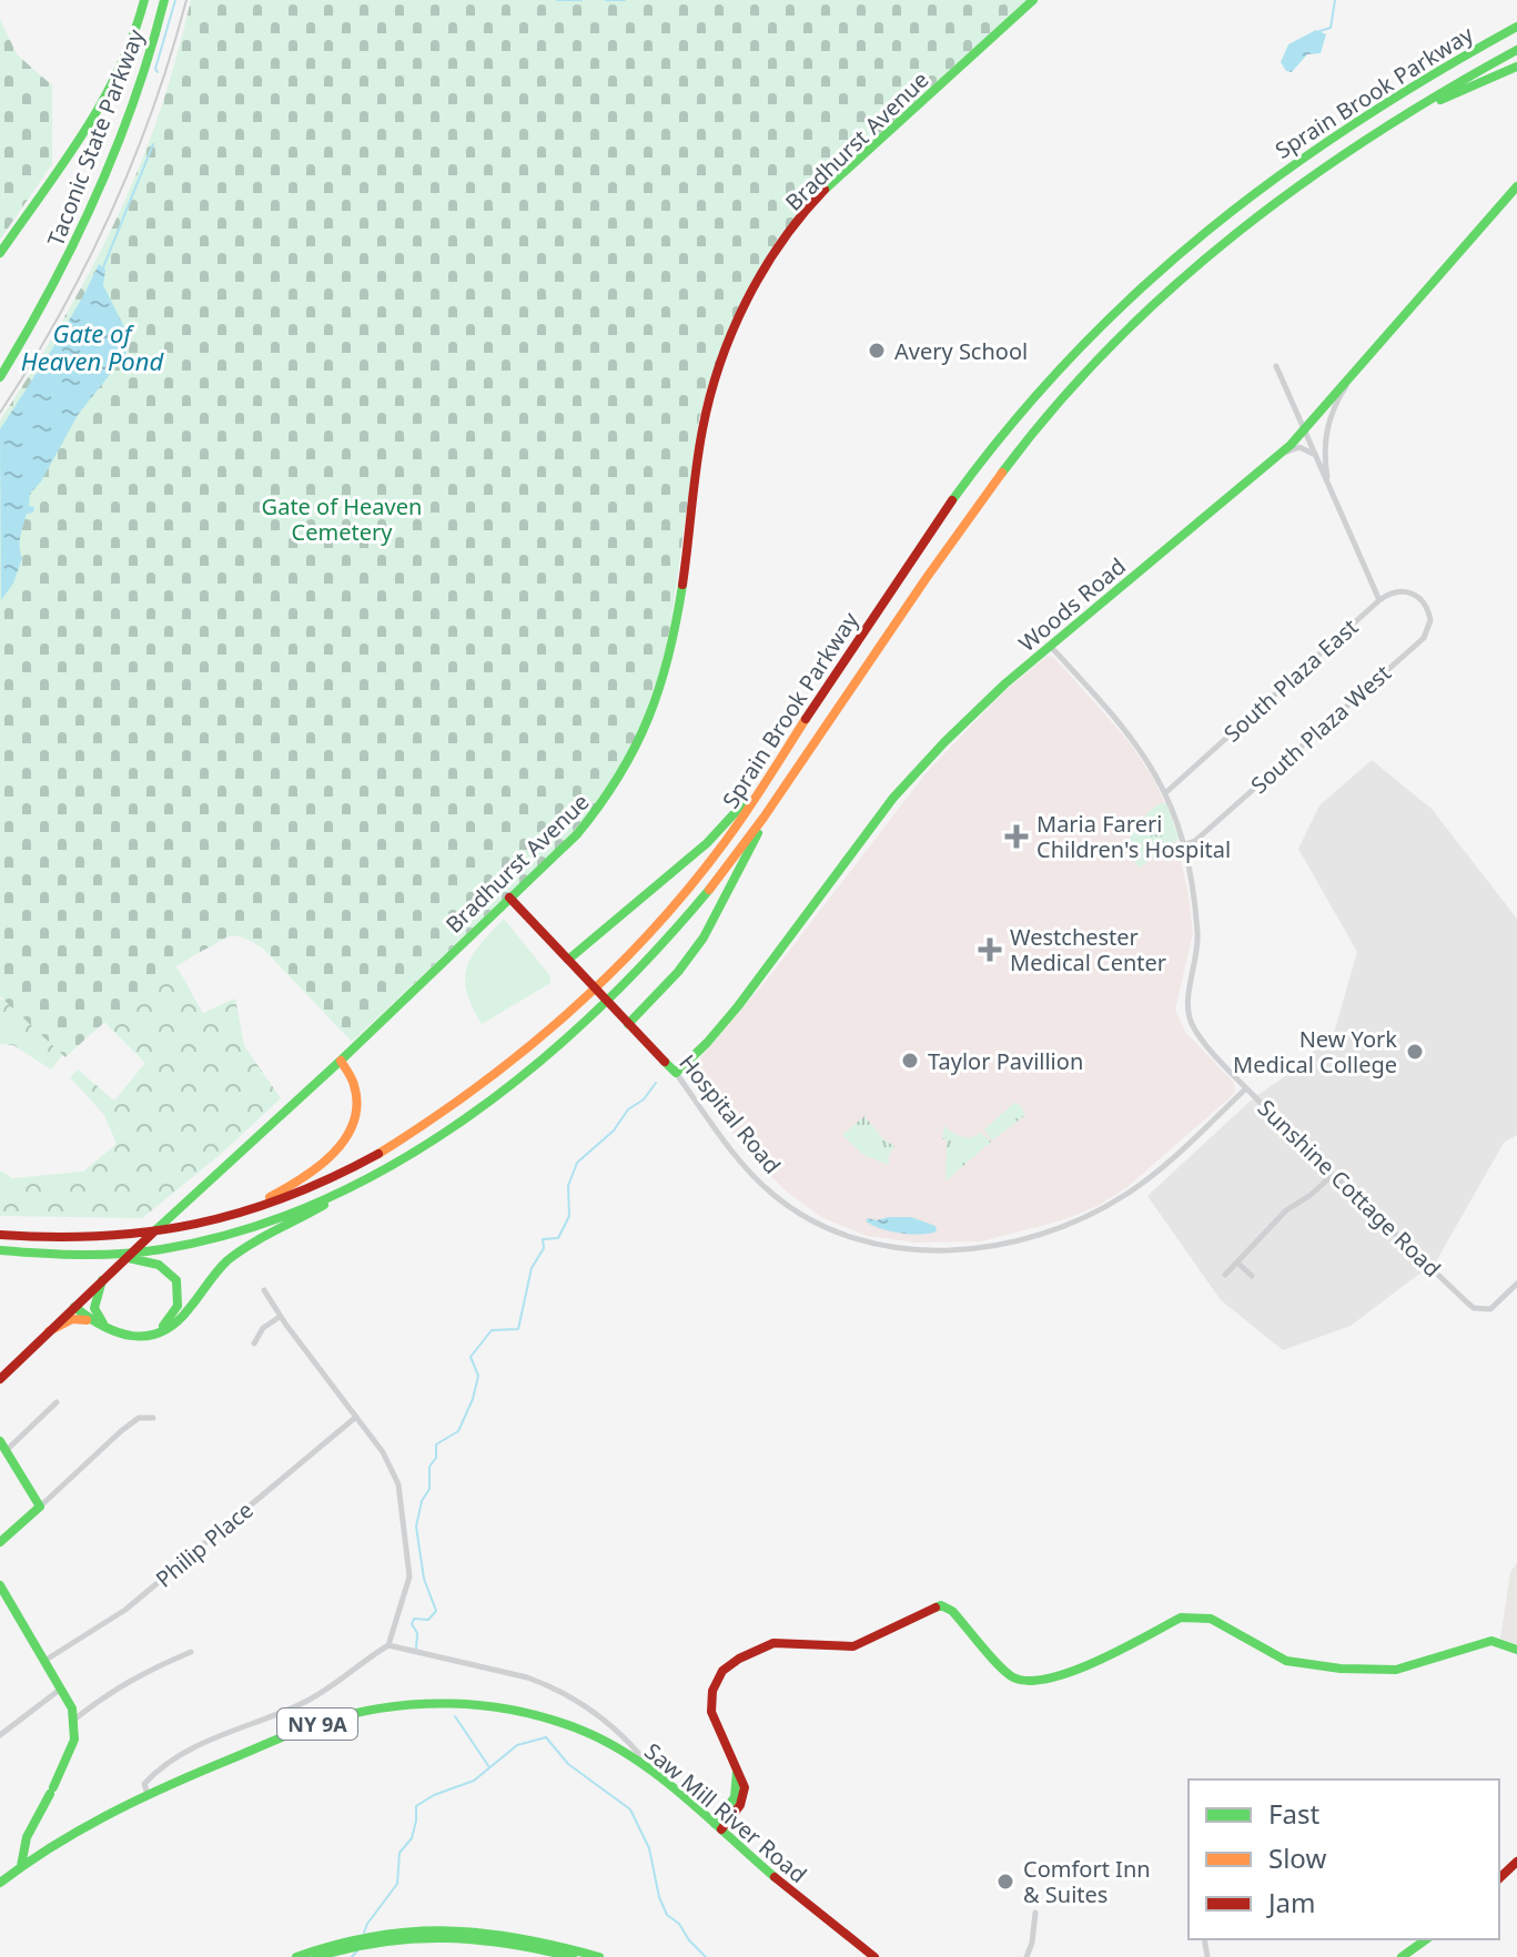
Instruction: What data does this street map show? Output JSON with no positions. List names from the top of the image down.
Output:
{
  "streets": {
    "main road": [
      "Sprain Brook Parkway",
      "Taconic State Parkway",
      "Bradhurst Avenue",
      "Woods Road",
      "Hospital Road",
      "NY 9A",
      "Saw Mill River Road"
    ],
    "street": [
      "South Plaza East",
      "South Plaza West",
      "Sunshine Cottage Road",
      "Philip Place"
    ]
  },
  "crossings": [
    ["Bradhurst Avenue", "Hospital Road"],
    ["Woods Road", "Hospital Road"],
    ["Woods Road", "Sunshine Cottage Road"],
    ["South Plaza East", "South Plaza West"],
    ["South Plaza East", "Sunshine Cottage Road"],
    ["South Plaza West", "Sunshine Cottage Road"],
    ["Hospital Road", "Sunshine Cottage Road"]
  ],
  "water": ["Gate of Heaven Pond"],
  "parks": ["Gate of Heaven Cemetery"],
  "places": {
    "other": [
      "Avery School",
      "New York Medical College",
      "Taylor Pavillion",
      "Comfort Inn & Suites"
    ],
    "health": ["Maria Fareri Children's Hospital", "Westchester Medical Center"]
  },
  "legend": ["Fast", "Slow", "Jam"]
}
